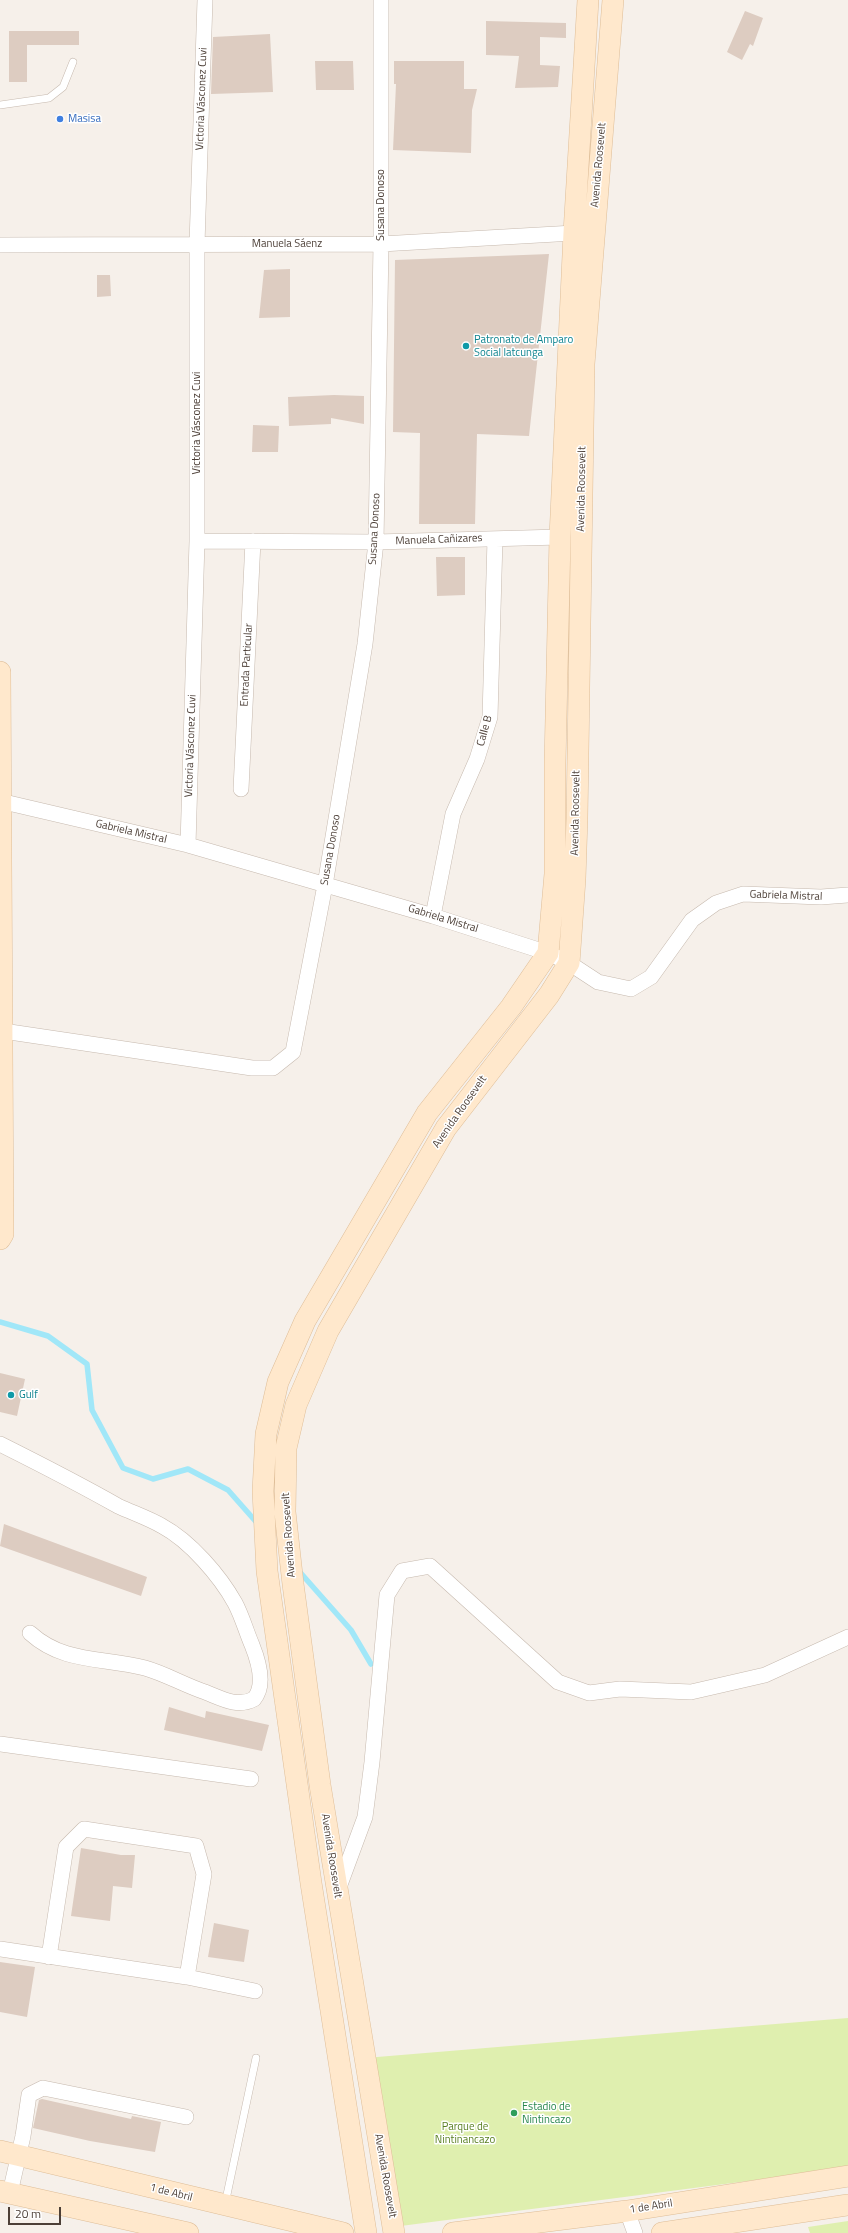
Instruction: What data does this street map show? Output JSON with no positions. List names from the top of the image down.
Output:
{
  "streets": {
    "street": [
      "Victoria Vásconez Cuvi",
      "Avenida Roosevelt",
      "Susana Donoso",
      "Manuela Sáenz",
      "Manuela Cañizares",
      "Entrada Particular",
      "Calle B",
      "Gabriela Mistral",
      "1 de Abril"
    ]
  },
  "crossings": [
    ["Victoria Vásconez Cuvi", "Manuela Sáenz"],
    ["Victoria Vásconez Cuvi", "Manuela Cañizares"],
    ["Victoria Vásconez Cuvi", "Gabriela Mistral"],
    ["Avenida Roosevelt", "Manuela Sáenz"],
    ["Avenida Roosevelt", "Manuela Cañizares"],
    ["Avenida Roosevelt", "Gabriela Mistral"],
    ["Susana Donoso", "Manuela Sáenz"],
    ["Susana Donoso", "Manuela Cañizares"],
    ["Susana Donoso", "Gabriela Mistral"],
    ["Manuela Cañizares", "Entrada Particular"],
    ["Manuela Cañizares", "Calle B"],
    ["Calle B", "Gabriela Mistral"]
  ],
  "parks": ["Parque de Nintinancazo"],
  "places": [
    "Masisa",
    "Patronato de Amparo Social latcunga",
    "Gulf",
    "Estadio de Nintincazo"
  ],
  "scale_bar": "20 m"
}
